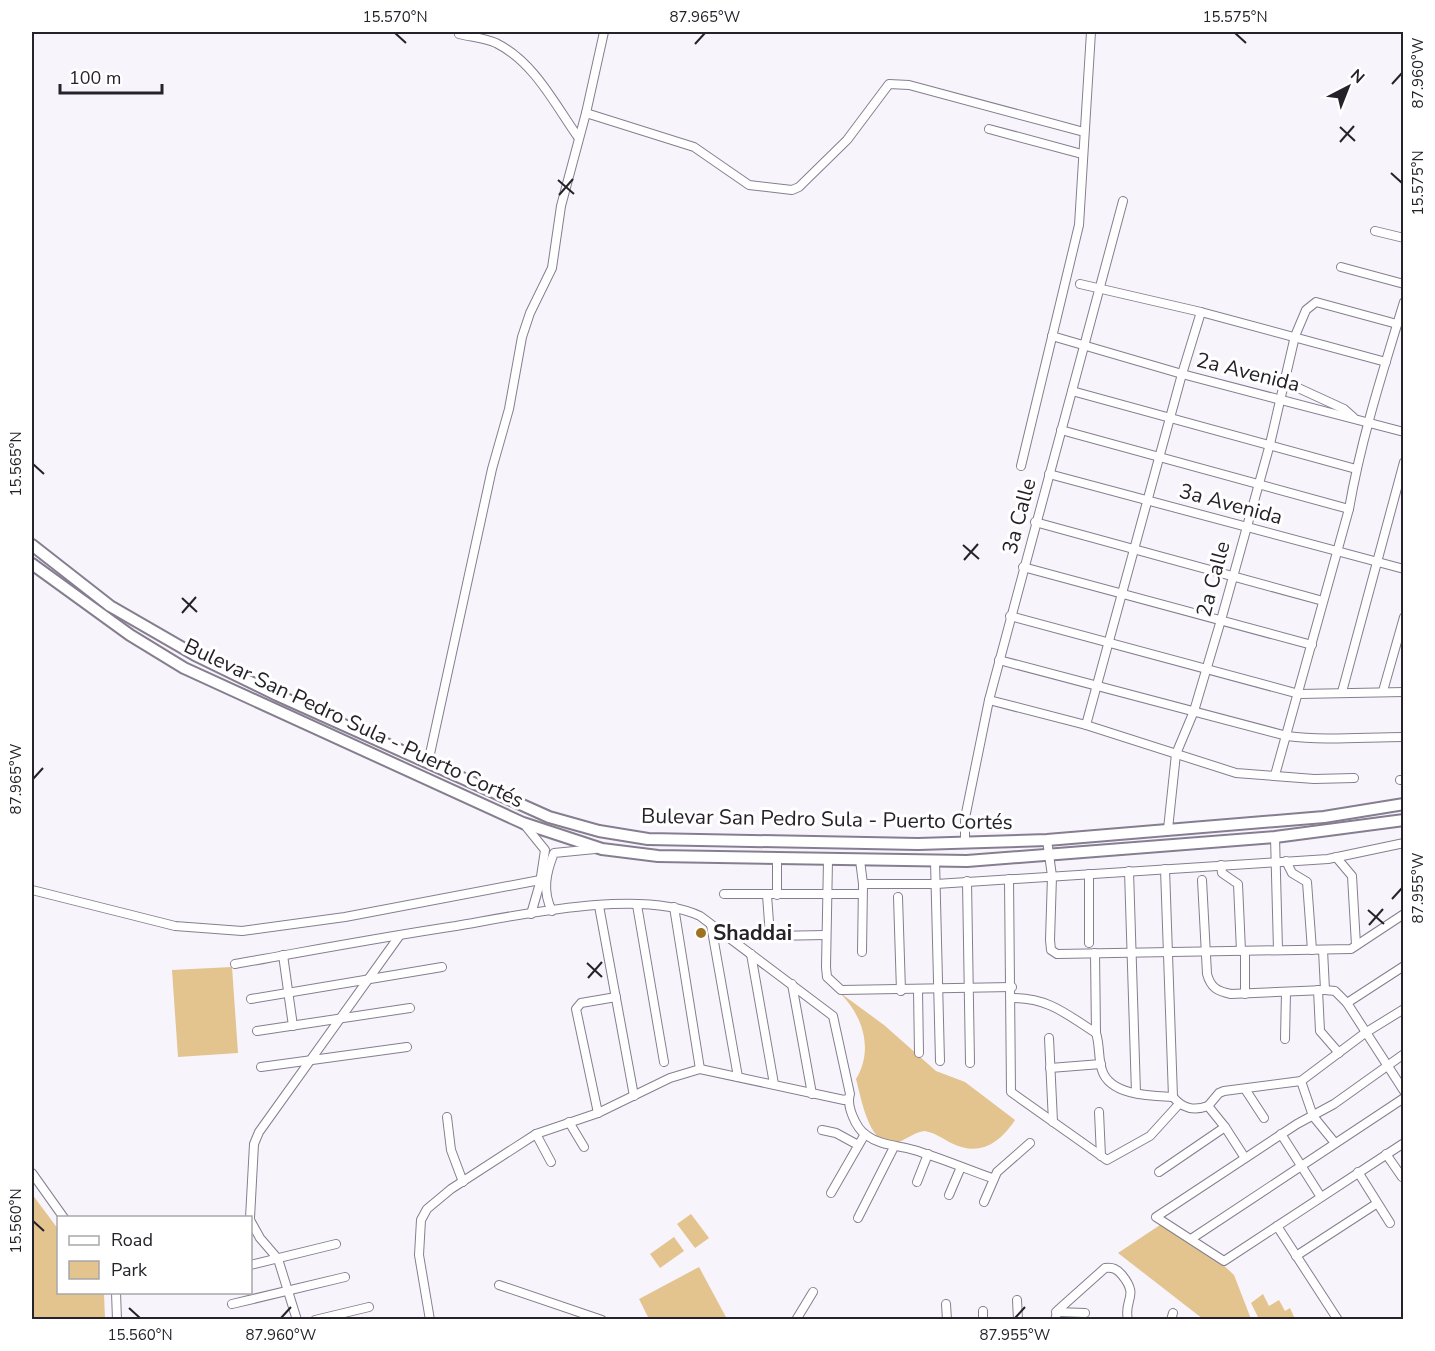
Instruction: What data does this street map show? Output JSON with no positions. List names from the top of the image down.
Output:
{
  "streets": {
    "highway": ["Bulevar San Pedro Sula - Puerto Cortés"],
    "street": [
      "2a Avenida",
      "3a Avenida",
      "3a Calle",
      "2a Calle"
    ]
  },
  "crossings": [
    ["2a Avenida", "3a Calle"],
    ["2a Avenida", "2a Calle"],
    ["3a Avenida", "3a Calle"],
    ["3a Avenida", "2a Calle"],
    ["3a Calle", "Bulevar San Pedro Sula - Puerto Cortés"],
    ["2a Calle", "Bulevar San Pedro Sula - Puerto Cortés"]
  ],
  "places": ["Shaddai"],
  "legend": ["Road", "Park"],
  "scale_bar": "100 m",
  "north": "top right",
  "coordinates": [
    "15.570°N",
    "87.965°W",
    "15.575°N",
    "87.960°W",
    "15.565°N",
    "87.955°W",
    "15.560°N"
  ]
}
